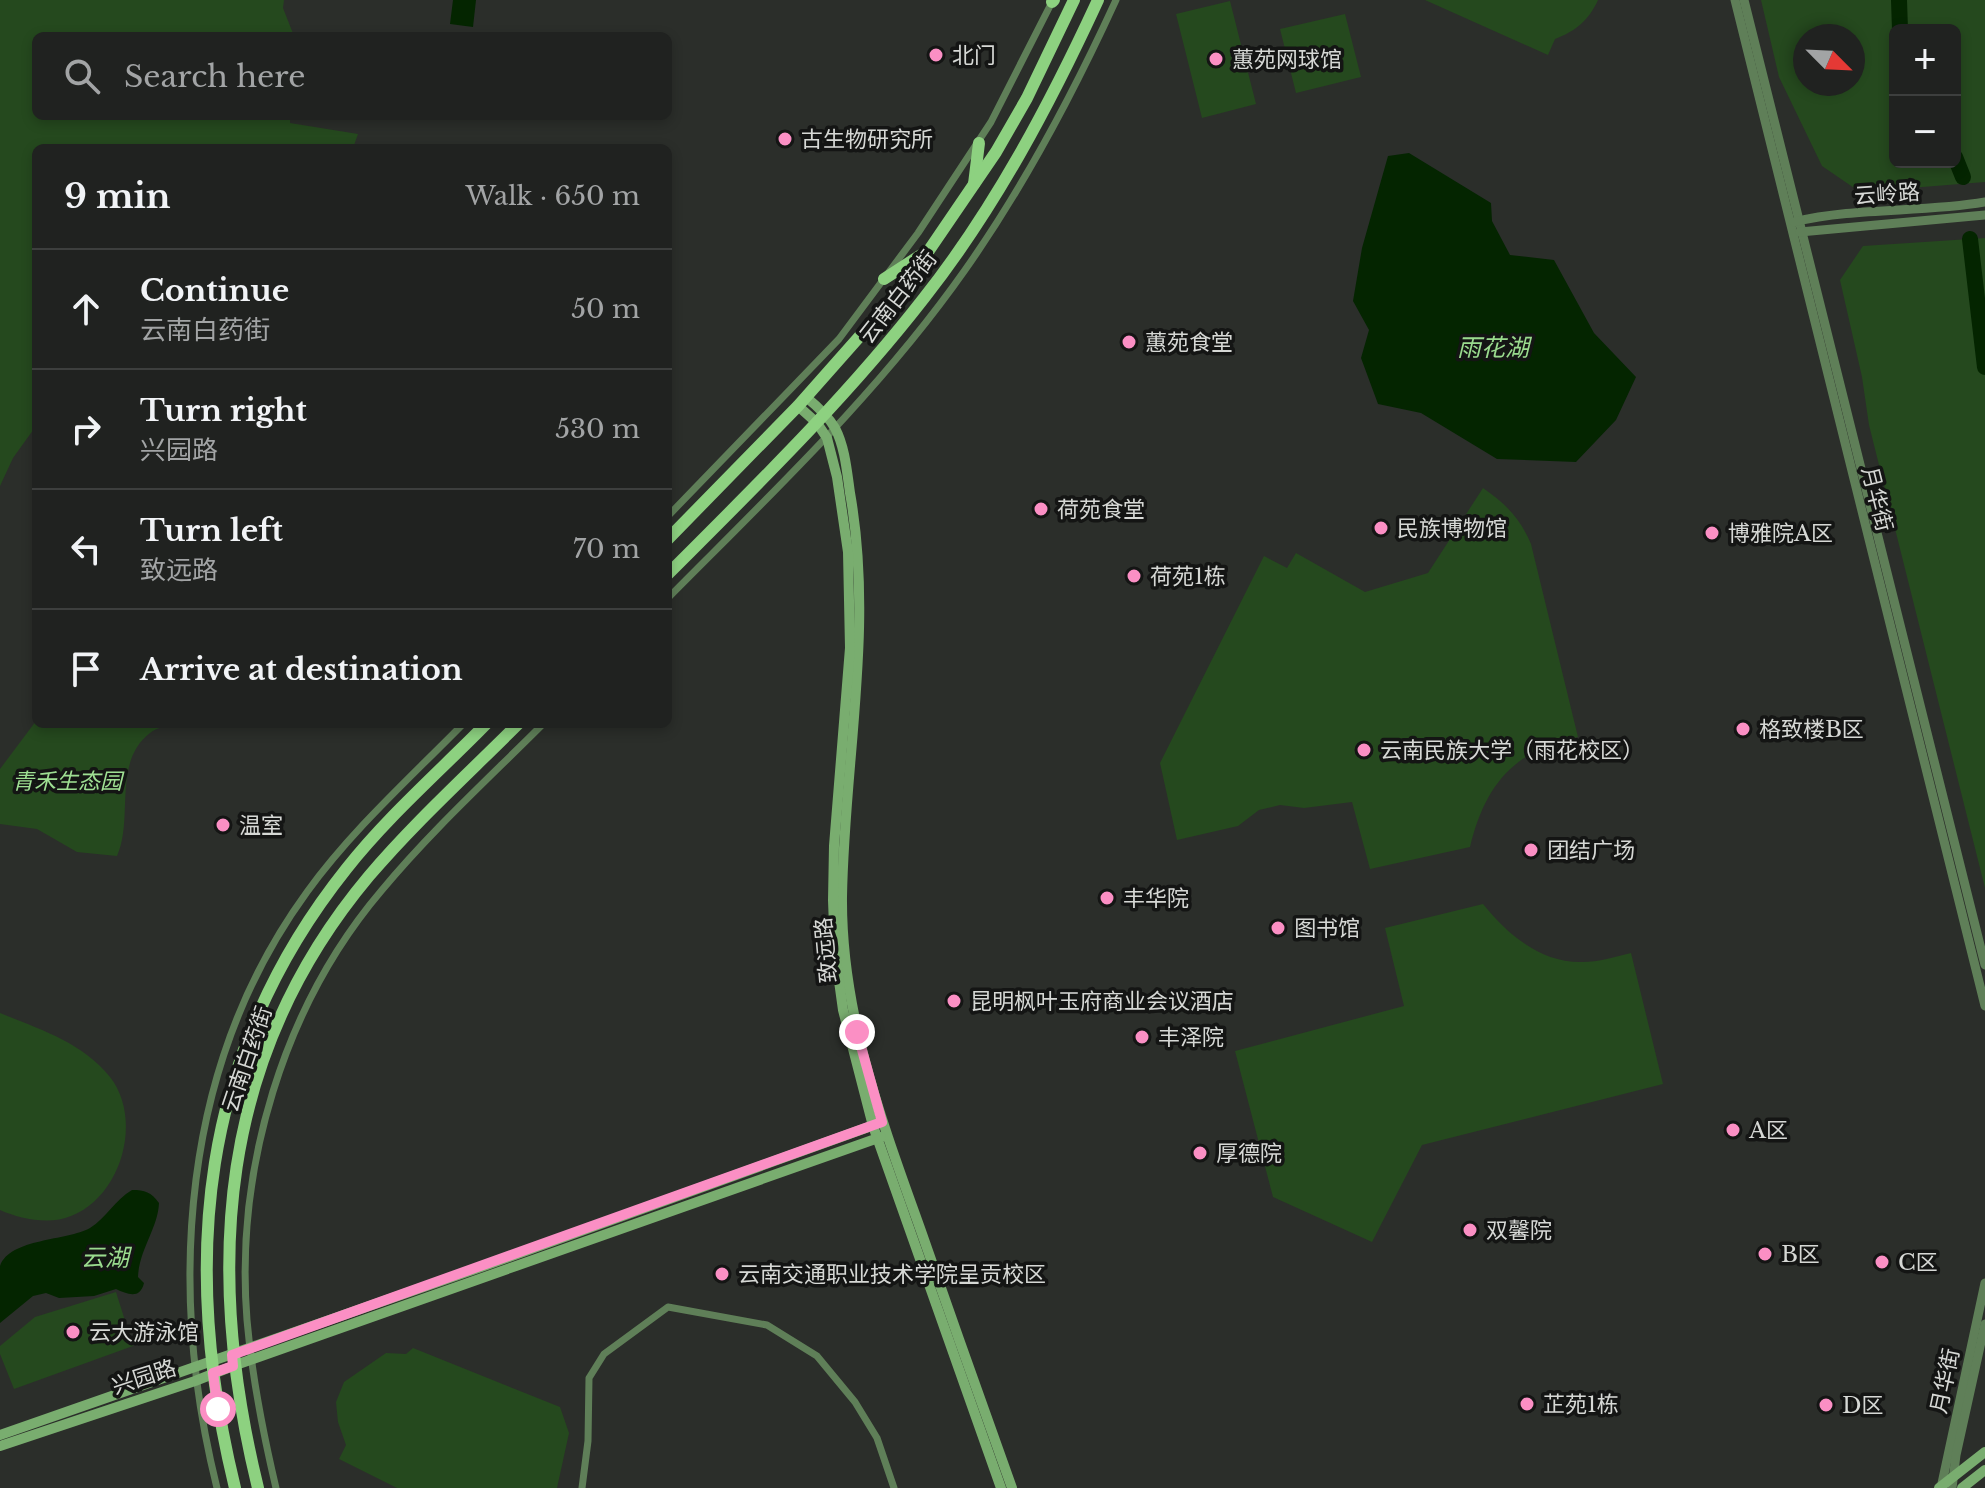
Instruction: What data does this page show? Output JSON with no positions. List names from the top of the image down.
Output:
{
  "streets": {
    "main road": ["云南白药街", "致远路", "兴园路"],
    "street": ["云岭路", "月华街"]
  },
  "crossings": [
    ["云岭路", "月华街"],
    ["云南白药街", "致远路"],
    ["云南白药街", "兴园路"],
    ["致远路", "兴园路"]
  ],
  "water": ["雨花湖", "云湖"],
  "parks": ["青禾生态园"],
  "places": [
    "北门",
    "蕙苑网球馆",
    "古生物研究所",
    "蕙苑食堂",
    "荷苑食堂",
    "民族博物馆",
    "博雅院A区",
    "荷苑1栋",
    "格致楼B区",
    "云南民族大学（雨花校区）",
    "温室",
    "团结广场",
    "丰华院",
    "图书馆",
    "昆明枫叶玉府商业会议酒店",
    "丰泽院",
    "A区",
    "厚德院",
    "双馨院",
    "B区",
    "C区",
    "云南交通职业技术学院呈贡校区",
    "云大游泳馆",
    "芷苑1栋",
    "D区"
  ],
  "north": "bottom right",
  "page": {
    "map_buttons": ["+", "−"],
    "search": "Search here",
    "heading": ["9 min", "Walk · 650 m"],
    "list": [
      ["Continue", "云南白药街", "50 m"],
      ["Turn right", "兴园路", "530 m"],
      ["Turn left", "致远路", "70 m"],
      "Arrive at destination"
    ]
  }
}
